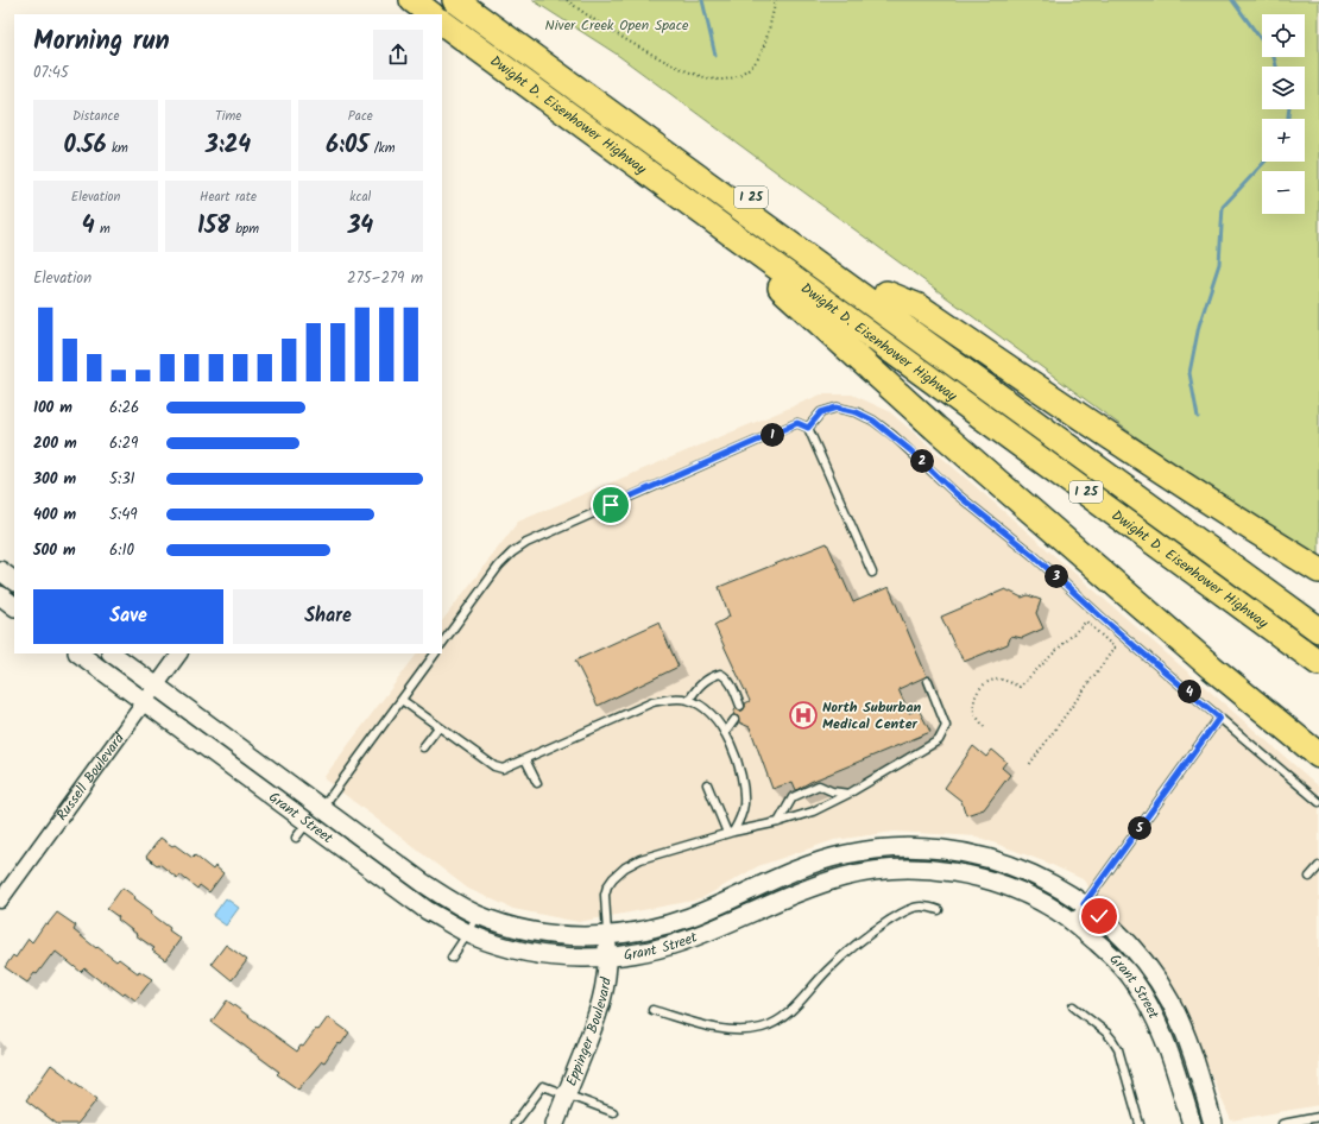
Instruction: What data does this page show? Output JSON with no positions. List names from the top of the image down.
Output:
{
  "streets": {
    "highway": ["Dwight D. Eisenhower Highway", "I 25"],
    "street": ["Russell Boulevard", "Grant Street", "Eppinger Boulevard"]
  },
  "crossings": [
    ["Russell Boulevard", "Grant Street"],
    ["Grant Street", "Eppinger Boulevard"]
  ],
  "parks": ["Niver Creek Open Space"],
  "places": {
    "hospital": ["North Suburban Medical Center"]
  },
  "page": {
    "map_buttons": ["+", "−"],
    "heading": ["Morning run", "07:45"],
    "stats": [
      ["Distance", "0.56 km"],
      ["Time", "3:24"],
      ["Pace", "6:05 /km"],
      ["Elevation", "4 m"],
      ["Heart rate", "158 bpm"],
      ["kcal", "34"]
    ],
    "chart": ["Elevation", "275–279 m"],
    "list": [
      {
        "name": "100 m",
        "note": "6:26"
      },
      {
        "name": "200 m",
        "note": "6:29"
      },
      {
        "name": "300 m",
        "note": "5:31"
      },
      {
        "name": "400 m",
        "note": "5:49"
      },
      {
        "name": "500 m",
        "note": "6:10"
      }
    ],
    "pins": [
      "1",
      "2",
      "3",
      "4",
      "5"
    ],
    "buttons": ["Save", "Share"]
  }
}
